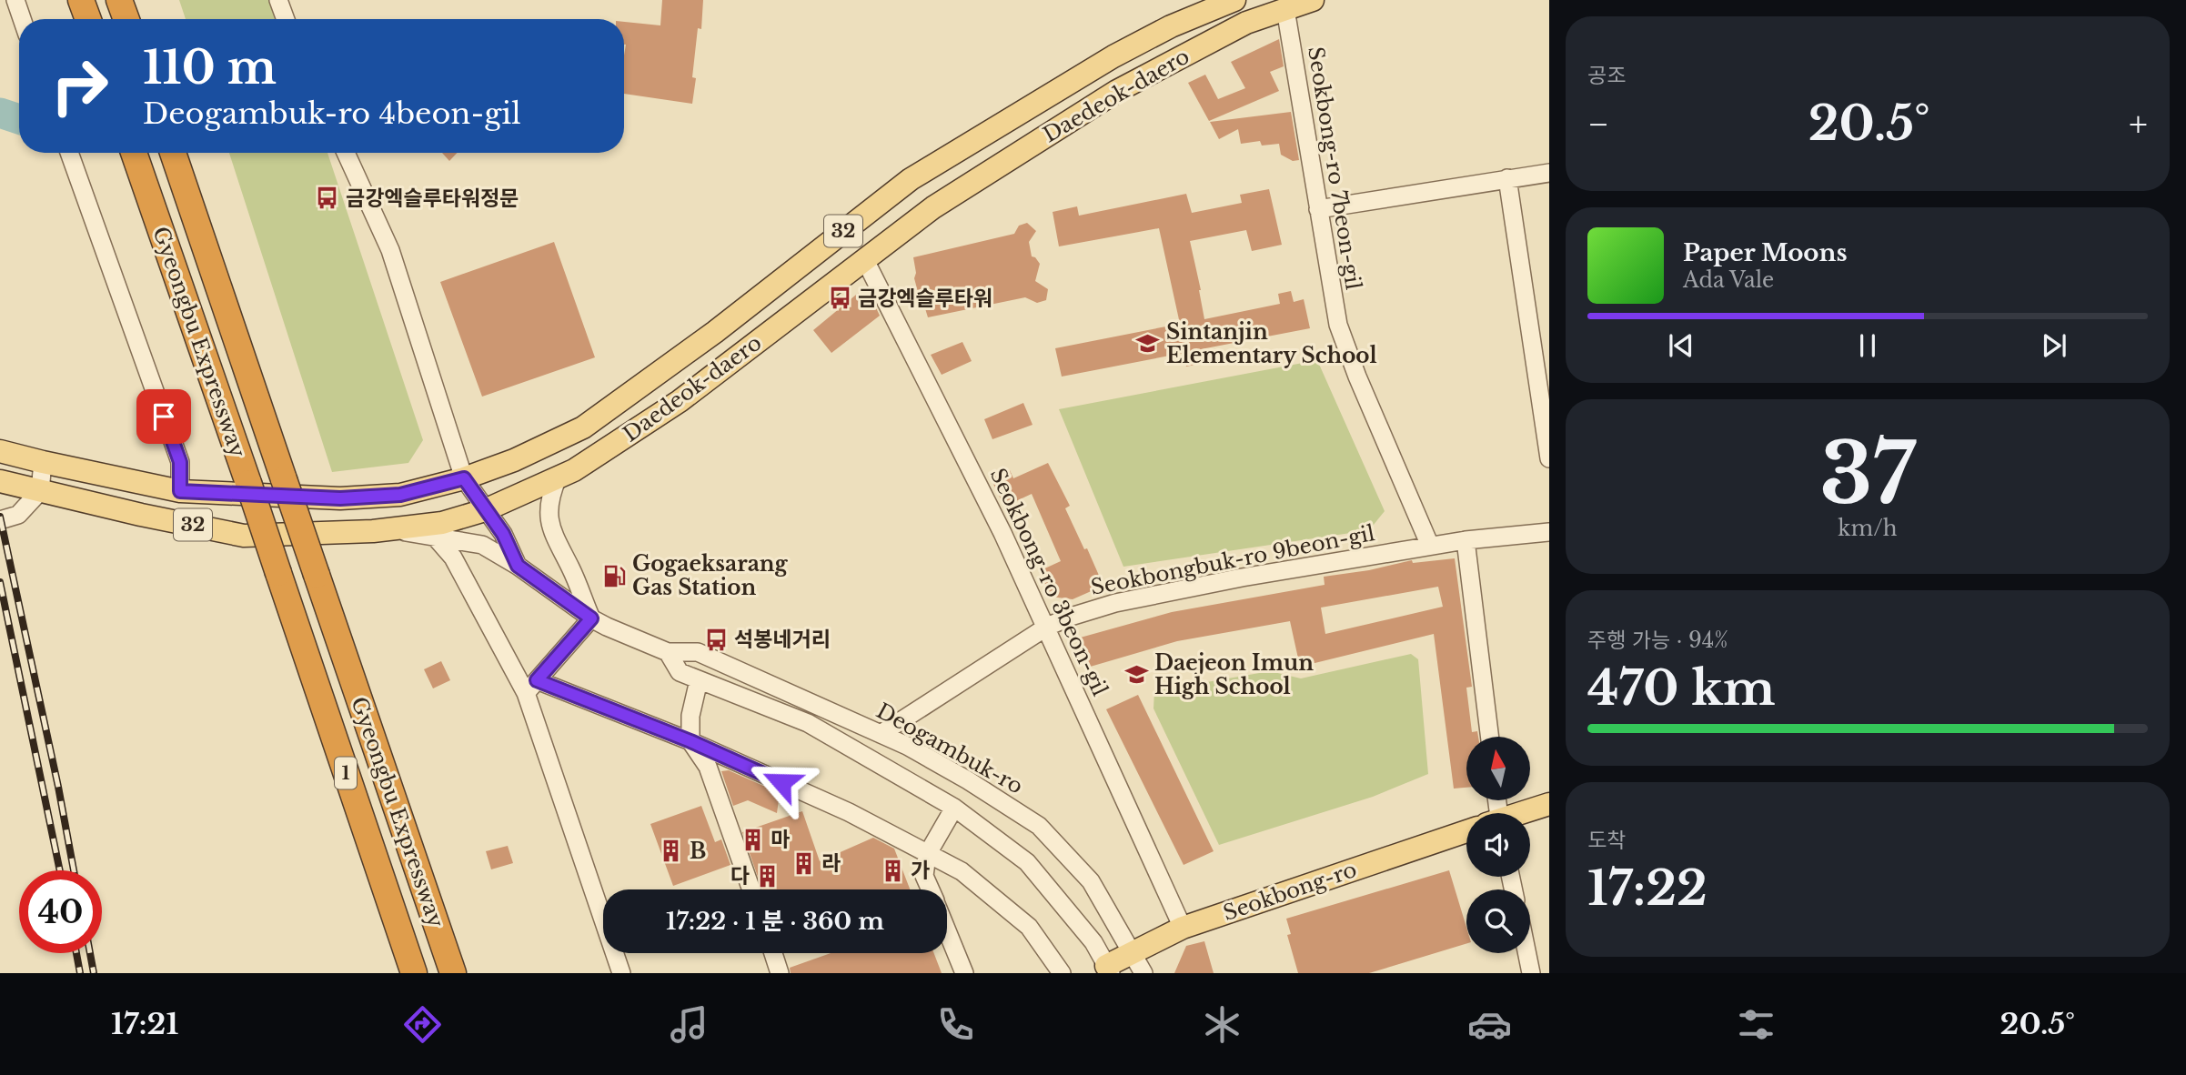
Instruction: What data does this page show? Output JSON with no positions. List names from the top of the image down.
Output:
{
  "streets": {
    "highway": ["Gyeongbu Expressway", "1"],
    "main road": ["Daedeok-daero", "32", "Seokbong-ro"],
    "street": [
      "Seokbong-ro 7beon-gil",
      "Seokbongbuk-ro 9beon-gil",
      "Seokbong-ro 3beon-gil",
      "Deogambuk-ro"
    ]
  },
  "crossings": [
    ["Daedeok-daero", "Seokbong-ro 7beon-gil"],
    ["Daedeok-daero", "Seokbong-ro 3beon-gil"],
    ["Daedeok-daero", "Deogambuk-ro"],
    ["Seokbong-ro 7beon-gil", "Seokbongbuk-ro 9beon-gil"],
    ["Seokbongbuk-ro 9beon-gil", "Seokbong-ro 3beon-gil"],
    ["Seokbongbuk-ro 9beon-gil", "Deogambuk-ro"],
    ["Seokbong-ro 3beon-gil", "Seokbong-ro"],
    ["Deogambuk-ro", "Seokbong-ro"]
  ],
  "places": {
    "bus stop": ["금강엑슬루타워정문", "금강엑슬루타워", "석봉네거리"],
    "school or university": ["Sintanjin Elementary School", "Daejeon Imun High School"],
    "fuel station": ["Gogaeksarang Gas Station"],
    "building": [
      "마",
      "B",
      "라",
      "가",
      "다"
    ]
  },
  "north": "top",
  "page": {
    "tile": [
      "공조",
      ["37", "km/h"],
      ["주행 가능 · 94%", "470 km"],
      ["도착", "17:22"]
    ],
    "turn": ["110 m", "Deogambuk-ro 4beon-gil"],
    "heat": ["−", "20.5°", "+"],
    "song": ["Paper Moons", "Ada Vale"],
    "limit": "40",
    "trip": "17:22 · 1 분 · 360 m",
    "tabs": ["17:21", "20.5°"]
  }
}
